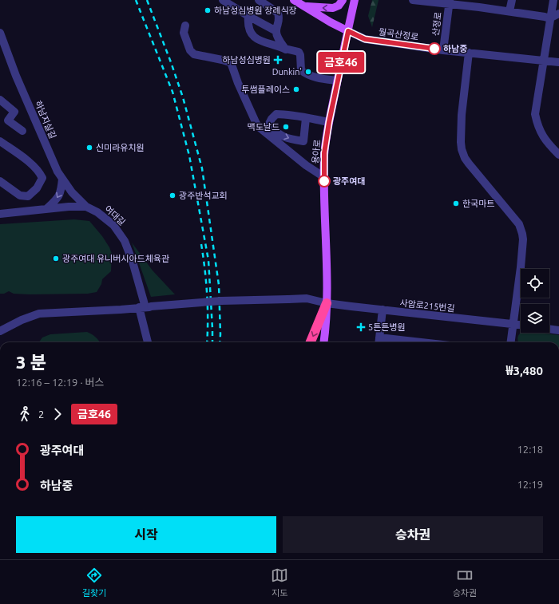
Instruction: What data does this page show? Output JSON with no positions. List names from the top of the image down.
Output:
{
  "streets": {
    "main road": ["용아로"],
    "street": [
      "산정로",
      "월곡산정로",
      "하남지실길",
      "여대길",
      "사암로215번길"
    ]
  },
  "crossings": [
    ["산정로", "월곡산정로"],
    ["월곡산정로", "용아로"],
    ["하남지실길", "여대길"],
    ["용아로", "사암로215번길"],
    ["여대길", "사암로215번길"]
  ],
  "places": {
    "other": [
      "하남성심병원 장례식장",
      "하남중",
      "Dunkin'",
      "투썸플레이스",
      "맥도날드",
      "신미라유치원",
      "광주여대",
      "광주반석교회",
      "한국마트",
      "광주여대 유니버시아드체육관"
    ],
    "health": ["하남성심병원", "5튼튼병원"]
  },
  "lines": ["bus line 금호46"],
  "page": {
    "on_map": "금호46",
    "heading": ["3 분", "12:16 – 12:19 · 버스", "₩3,480"],
    "legs": ["2", "금호46"],
    "list": [
      {
        "name": "광주여대",
        "value": "12:18"
      },
      {
        "name": "하남중",
        "value": "12:19"
      }
    ],
    "buttons": ["시작", "승차권"],
    "tabs": ["길찾기", "지도", "승차권"]
  }
}
